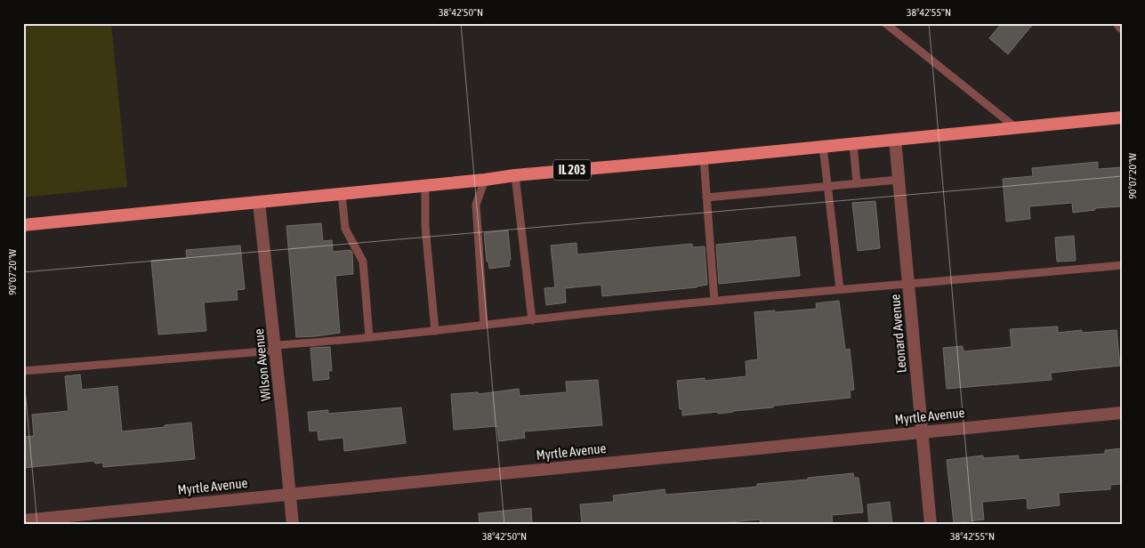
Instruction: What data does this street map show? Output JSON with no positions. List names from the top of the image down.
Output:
{
  "streets": {
    "main road": ["IL 203"],
    "street": ["Leonard Avenue", "Wilson Avenue", "Myrtle Avenue"]
  },
  "crossings": [
    ["IL 203", "Leonard Avenue"],
    ["IL 203", "Wilson Avenue"],
    ["Leonard Avenue", "Myrtle Avenue"],
    ["Wilson Avenue", "Myrtle Avenue"]
  ],
  "coordinates": ["38°42'50\"N", "38°42'55\"N", "90°07'20\"W"]
}
